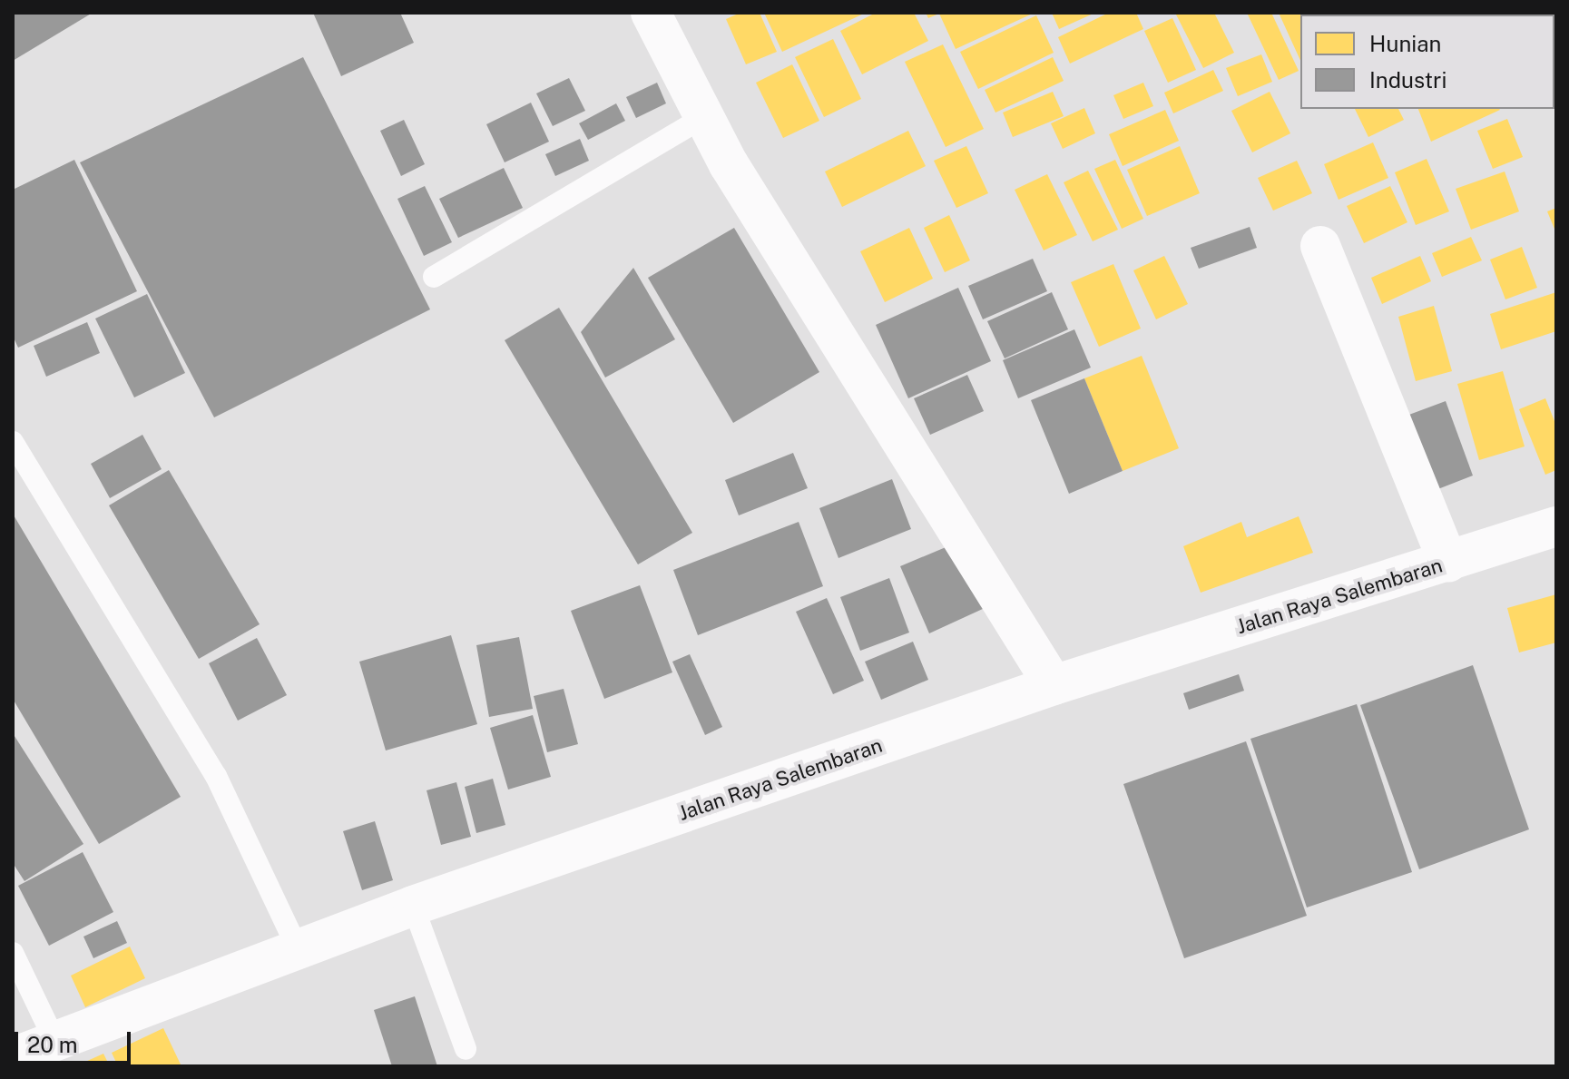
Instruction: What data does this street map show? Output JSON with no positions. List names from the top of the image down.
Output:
{
  "streets": {
    "main road": ["Jalan Raya Salembaran"]
  },
  "legend": ["Hunian", "Industri"],
  "scale_bar": "20 m"
}
